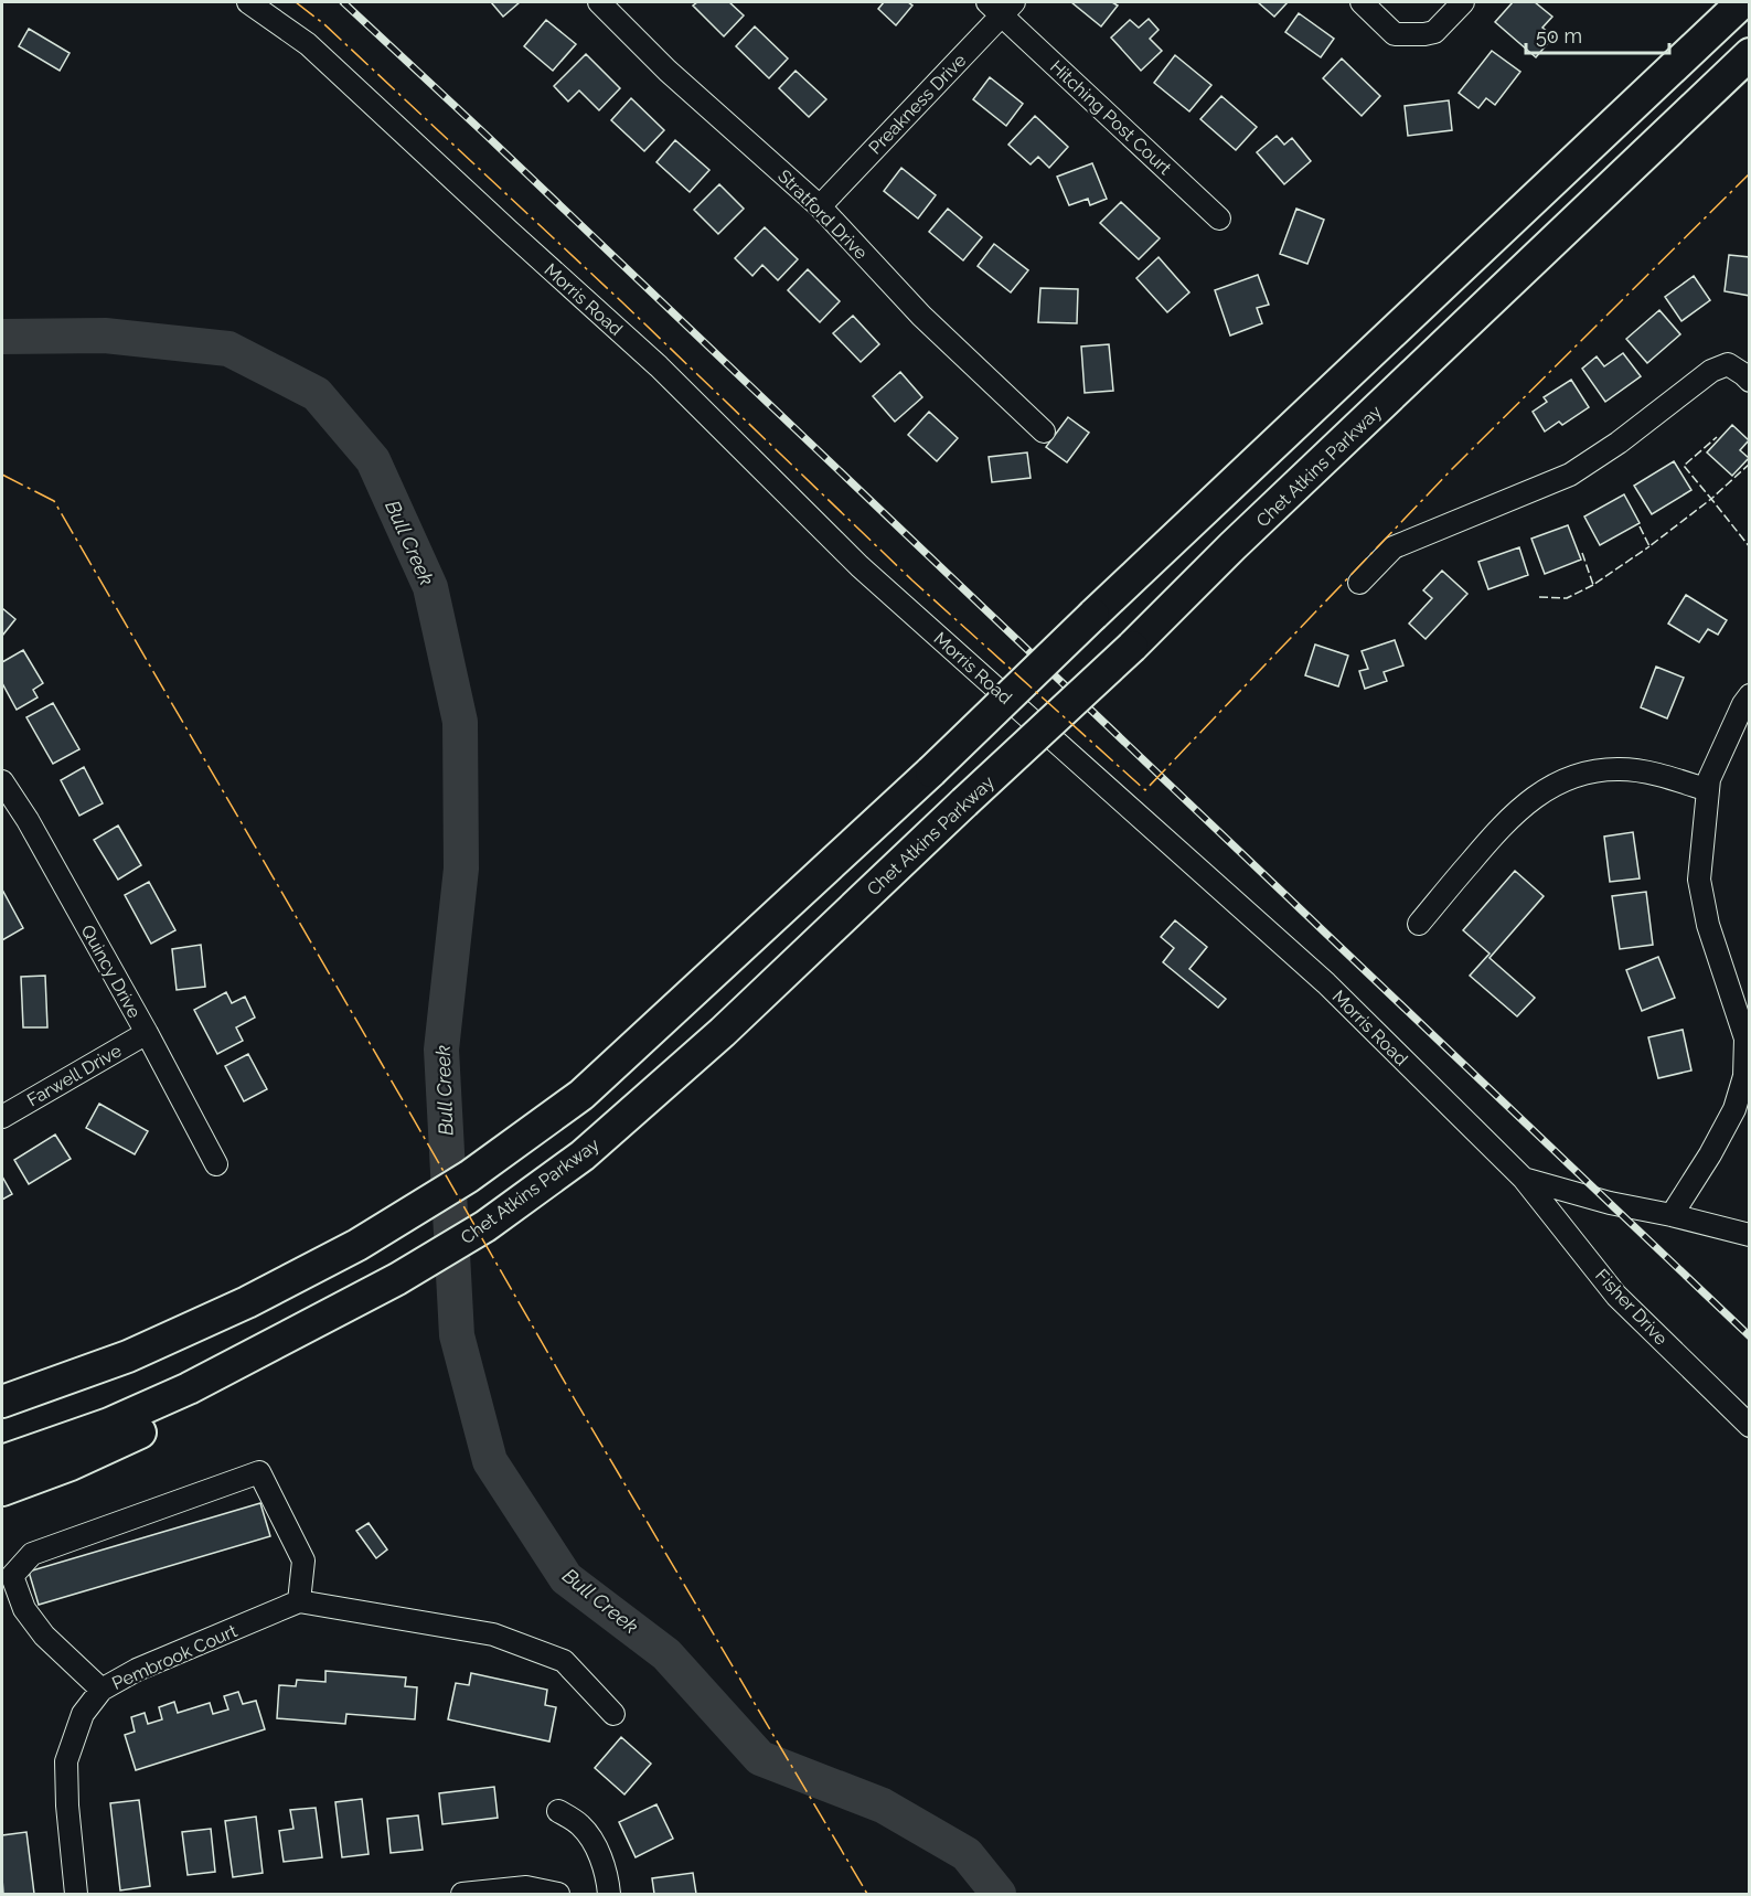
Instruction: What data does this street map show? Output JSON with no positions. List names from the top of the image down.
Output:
{
  "streets": {
    "highway": ["Chet Atkins Parkway"],
    "street": [
      "Preakness Drive",
      "Hitching Post Court",
      "Stratford Drive",
      "Morris Road",
      "Quincy Drive",
      "Farwell Drive",
      "Fisher Drive",
      "Pembrook Court"
    ]
  },
  "crossings": [
    ["Preakness Drive", "Hitching Post Court"],
    ["Preakness Drive", "Stratford Drive"],
    ["Morris Road", "Fisher Drive"],
    ["Quincy Drive", "Farwell Drive"]
  ],
  "water": ["Bull Creek"],
  "scale_bar": "50 m"
}
